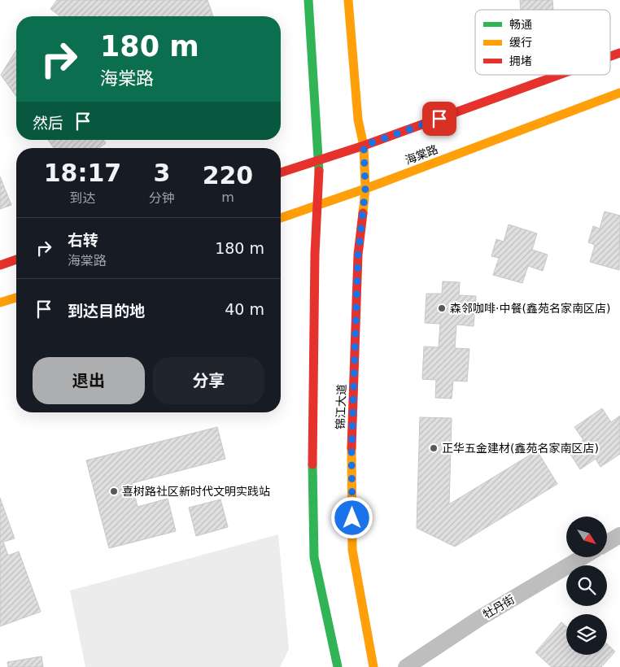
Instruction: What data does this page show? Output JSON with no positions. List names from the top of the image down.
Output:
{
  "streets": {
    "main road": ["海棠路", "锦江大道"],
    "street": ["牡丹街"]
  },
  "crossings": [
    ["海棠路", "锦江大道"]
  ],
  "places": ["森邻咖啡·中餐(鑫苑名家南区店)", "正华五金建材(鑫苑名家南区店)", "喜树路社区新时代文明实践站"],
  "legend": ["畅通", "缓行", "拥堵"],
  "north": "bottom right",
  "page": {
    "turn": ["180 m", "海棠路"],
    "then": "然后",
    "eta": [
      "18:17",
      "到达",
      "3",
      "分钟",
      "220",
      "m"
    ],
    "list": [
      {
        "name": "右转",
        "note": "海棠路",
        "value": "180 m"
      },
      {
        "name": "到达目的地",
        "value": "40 m"
      }
    ],
    "buttons": ["退出", "分享"]
  }
}
